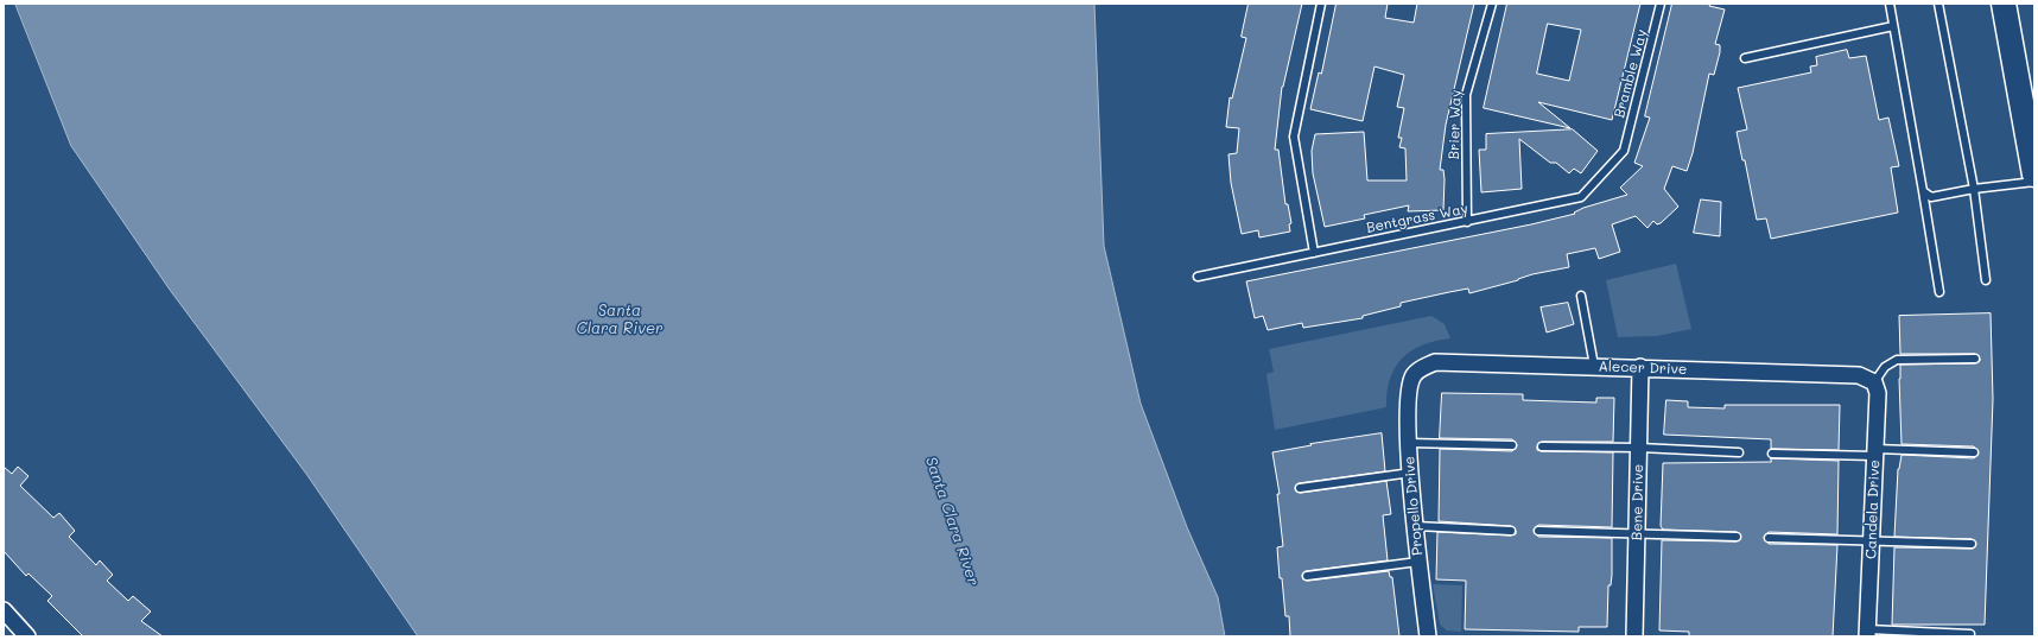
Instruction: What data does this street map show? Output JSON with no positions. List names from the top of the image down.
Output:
{
  "streets": {
    "street": [
      "Alecer Drive",
      "Bene Drive",
      "Propello Drive",
      "Candela Drive"
    ],
    "lane": ["Bramble Way", "Brier Way", "Bentgrass Way"]
  },
  "crossings": [
    ["Bramble Way", "Bentgrass Way"],
    ["Brier Way", "Bentgrass Way"],
    ["Alecer Drive", "Bene Drive"],
    ["Alecer Drive", "Propello Drive"],
    ["Alecer Drive", "Candela Drive"]
  ],
  "water": ["Santa Clara River"]
}
